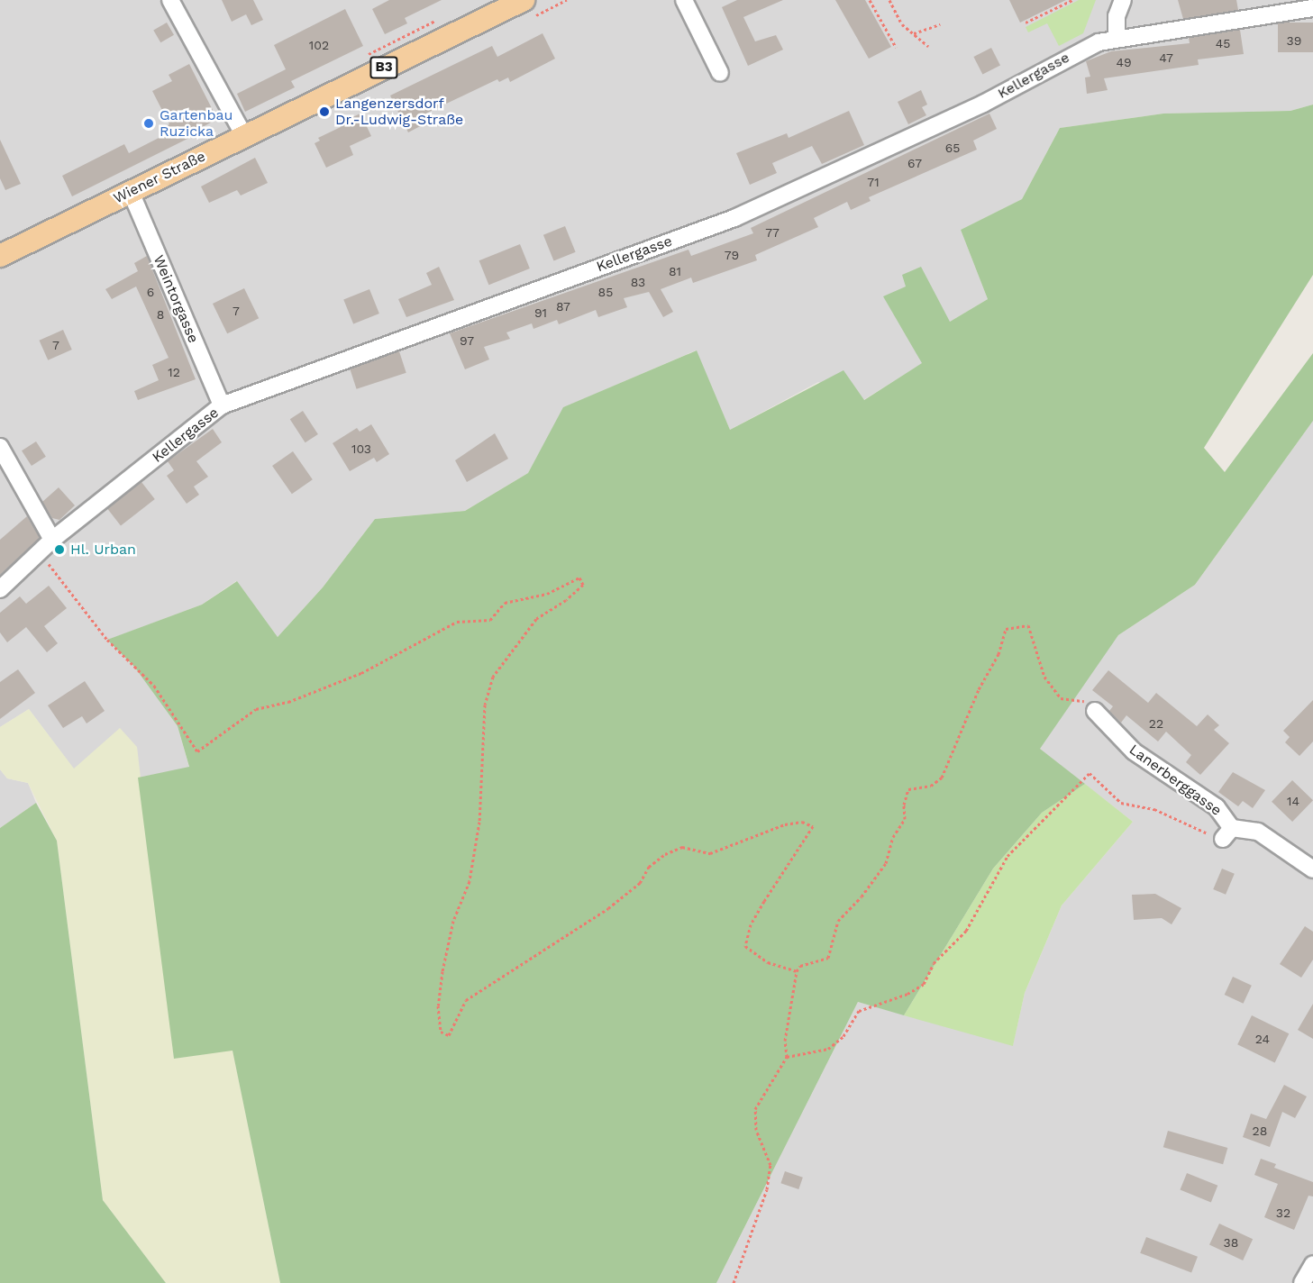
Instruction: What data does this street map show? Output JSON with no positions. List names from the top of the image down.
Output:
{
  "streets": {
    "main road": ["B3", "Wiener Straße"],
    "street": ["Kellergasse", "Weintorgasse", "Lanerberggasse"]
  },
  "crossings": [
    ["Kellergasse", "Weintorgasse"],
    ["Wiener Straße", "Weintorgasse"]
  ],
  "places": ["Langenzersdorf Dr.-Ludwig-Straße", "Gartenbau Ruzicka", "Hl. Urban"],
  "house_numbers": [
    "39",
    "45",
    "102",
    "47",
    "49",
    "65",
    "67",
    "71",
    "77",
    "79",
    "81",
    "83",
    "6",
    "85",
    "87",
    "7",
    "91",
    "8",
    "97",
    "7",
    "12",
    "103",
    "22",
    "14",
    "24",
    "28",
    "32",
    "38"
  ]
}
